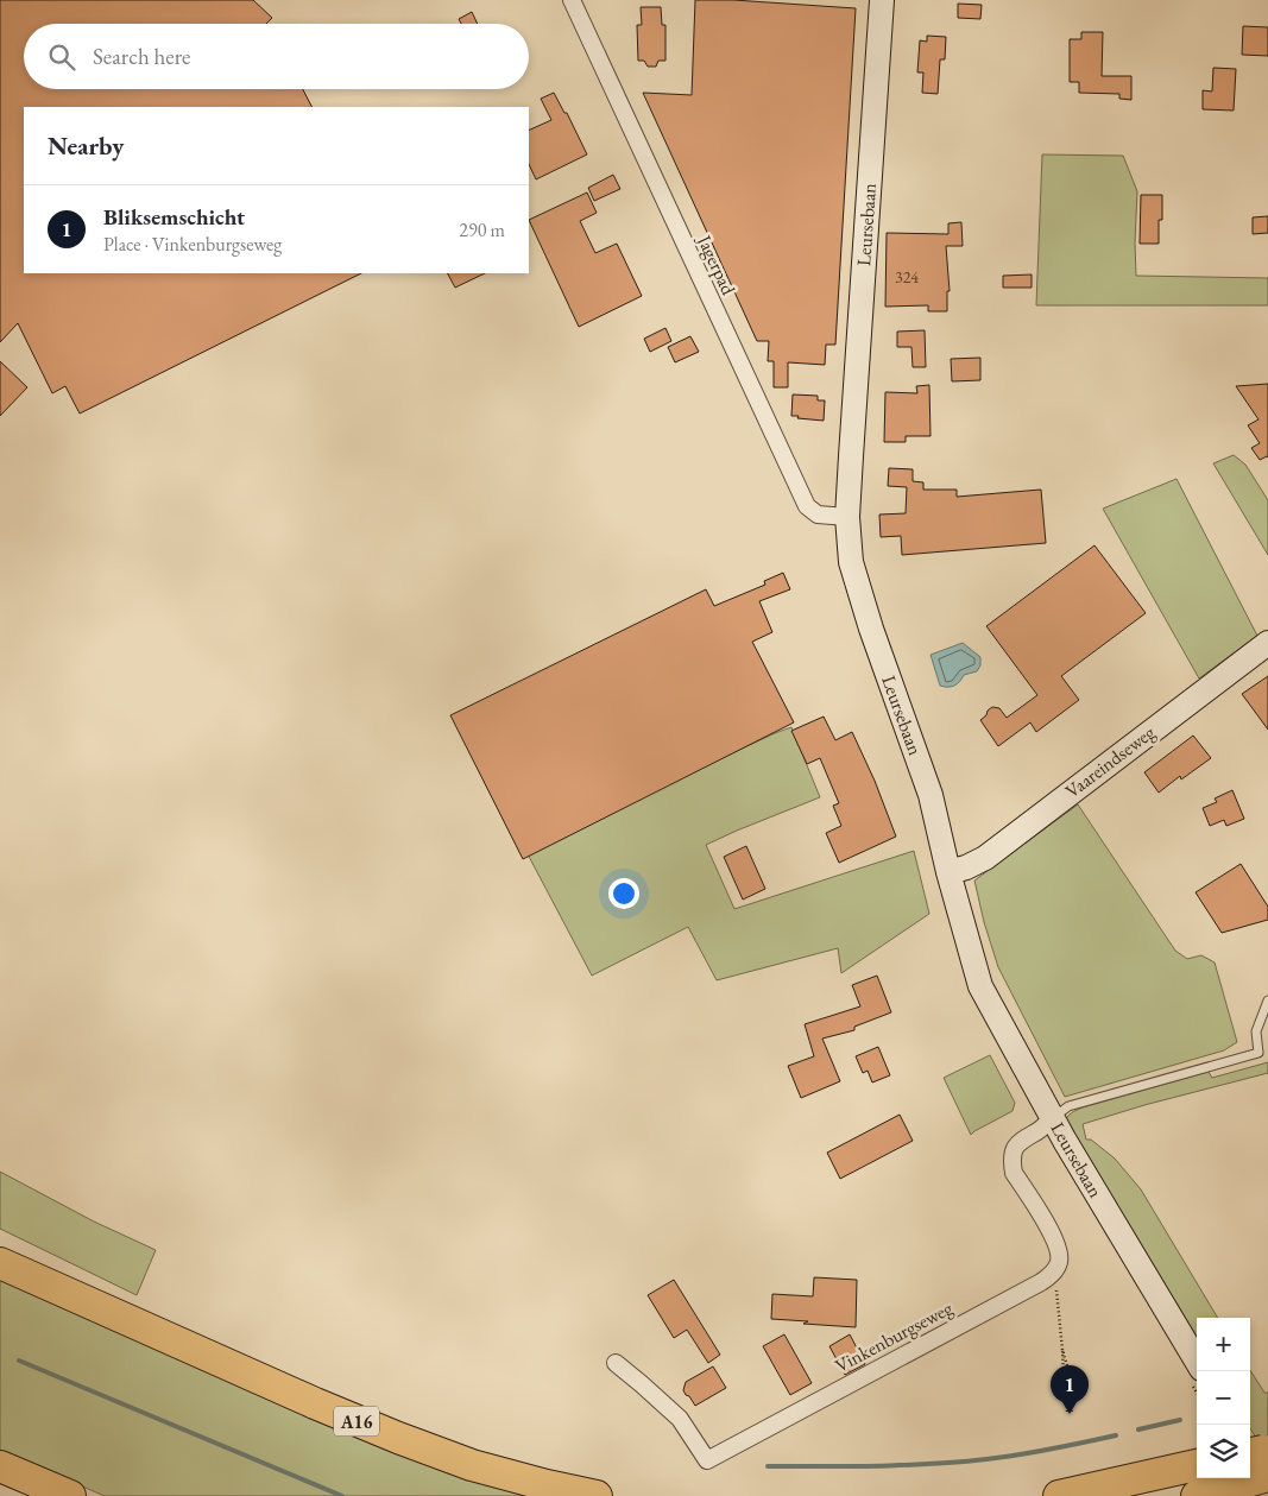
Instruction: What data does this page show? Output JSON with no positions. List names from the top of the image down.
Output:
{
  "streets": {
    "highway": ["A16"],
    "street": [
      "Leursebaan",
      "Jagerpad",
      "Vaareindseweg",
      "Vinkenburgseweg"
    ]
  },
  "crossings": [
    ["Leursebaan", "Jagerpad"],
    ["Leursebaan", "Vaareindseweg"]
  ],
  "house_numbers": ["324"],
  "page": {
    "search": "Search here",
    "heading": "Nearby",
    "list": [
      {
        "mark": "1",
        "name": "Bliksemschicht",
        "note": "Place · Vinkenburgseweg",
        "value": "290 m"
      }
    ],
    "map_buttons": ["+", "−"],
    "pins": "1"
  }
}
